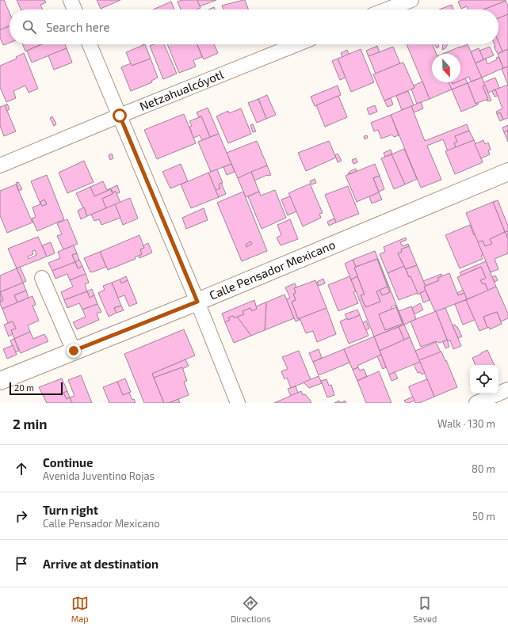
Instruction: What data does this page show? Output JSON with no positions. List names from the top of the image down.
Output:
{
  "streets": {
    "street": ["Netzahualcóyotl", "Calle Pensador Mexicano"]
  },
  "scale_bar": "20 m",
  "north": "bottom",
  "page": {
    "search": "Search here",
    "scale": "20 m",
    "heading": ["2 min", "Walk · 130 m"],
    "list": [
      ["Continue", "Avenida Juventino Rojas", "80 m"],
      ["Turn right", "Calle Pensador Mexicano", "50 m"],
      "Arrive at destination"
    ],
    "nav": ["Map", "Directions", "Saved"]
  }
}
